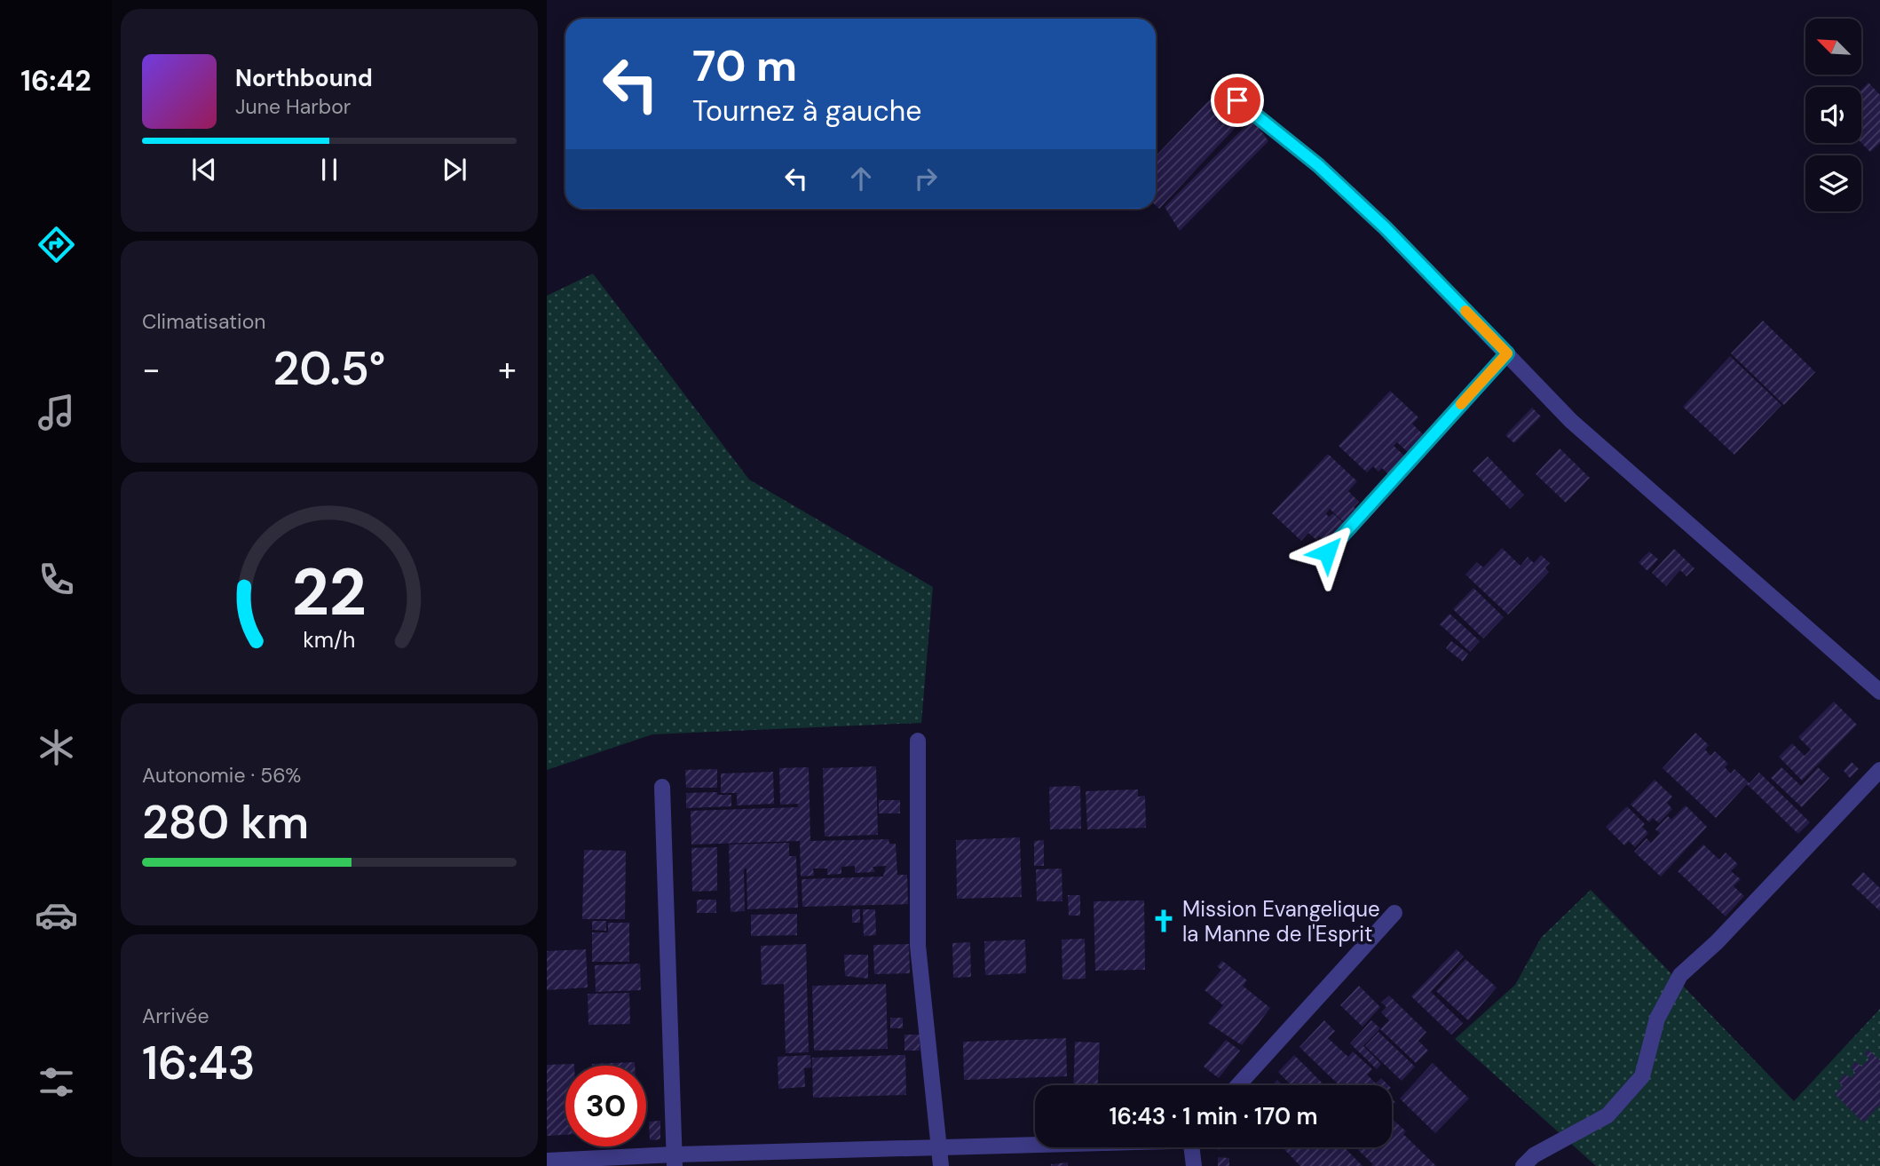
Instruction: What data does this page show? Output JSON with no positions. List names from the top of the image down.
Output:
{
  "places": {
    "church": ["Mission Evangelique la Manne de l'Esprit"]
  },
  "north": "top left",
  "page": {
    "tabs": "16:42",
    "turn": ["70 m", "Tournez à gauche"],
    "song": ["Northbound", "June Harbor"],
    "tile": [
      "Climatisation",
      ["Autonomie · 56%", "280 km"],
      ["Arrivée", "16:43"]
    ],
    "heat": ["−", "20.5°", "+"],
    "limit": "30",
    "trip": "16:43 · 1 min · 170 m",
    "gauge": ["22", "km/h"]
  }
}
